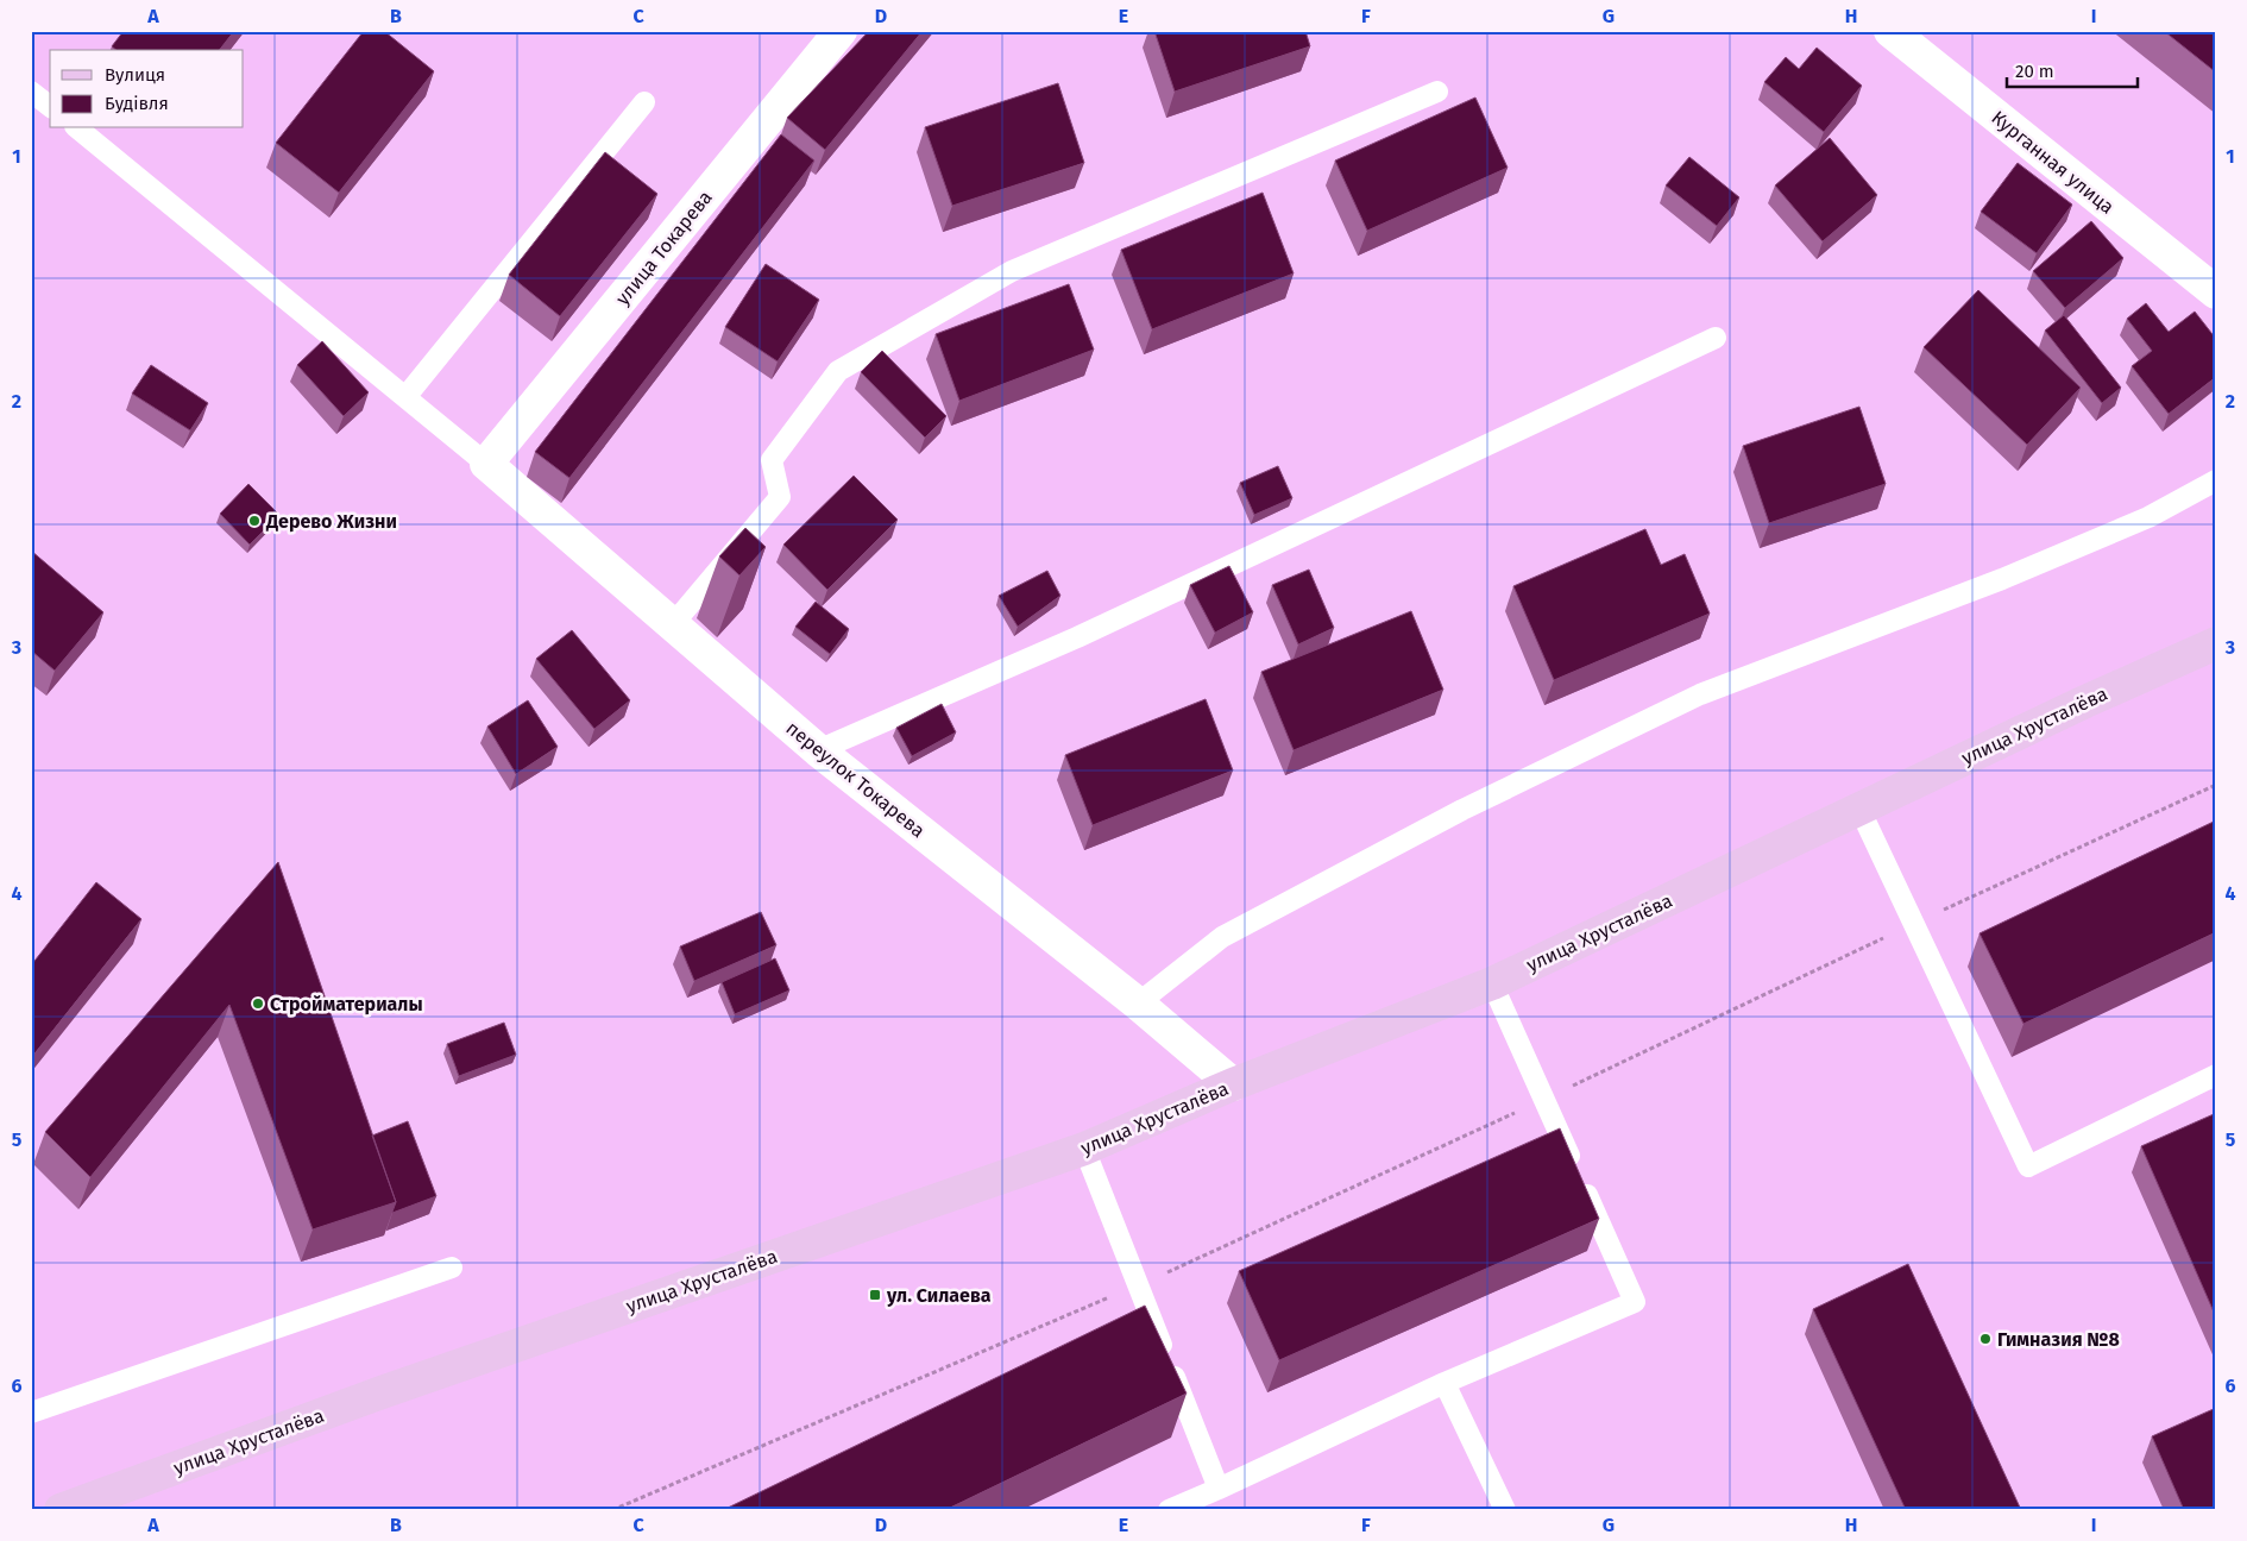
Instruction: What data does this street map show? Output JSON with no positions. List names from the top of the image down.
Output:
{
  "streets": {
    "main road": ["улица Хрусталёва"],
    "street": ["Курганная улица", "улица Токарева", "переулок Токарева"]
  },
  "crossings": [
    ["улица Токарева", "переулок Токарева"],
    ["улица Хрусталёва", "переулок Токарева"]
  ],
  "places": {
    "other": ["Дерево Жизни", "Стройматериалы", "Гимназия №8"],
    "transit": ["ул. Силаева"]
  },
  "legend": ["Вулиця", "Будівля"],
  "scale_bar": "20 m",
  "grid": {
    "columns": [
      "A",
      "B",
      "C",
      "D",
      "E",
      "F",
      "G",
      "H",
      "I"
    ],
    "rows": [
      "1",
      "2",
      "3",
      "4",
      "5",
      "6"
    ]
  }
}
